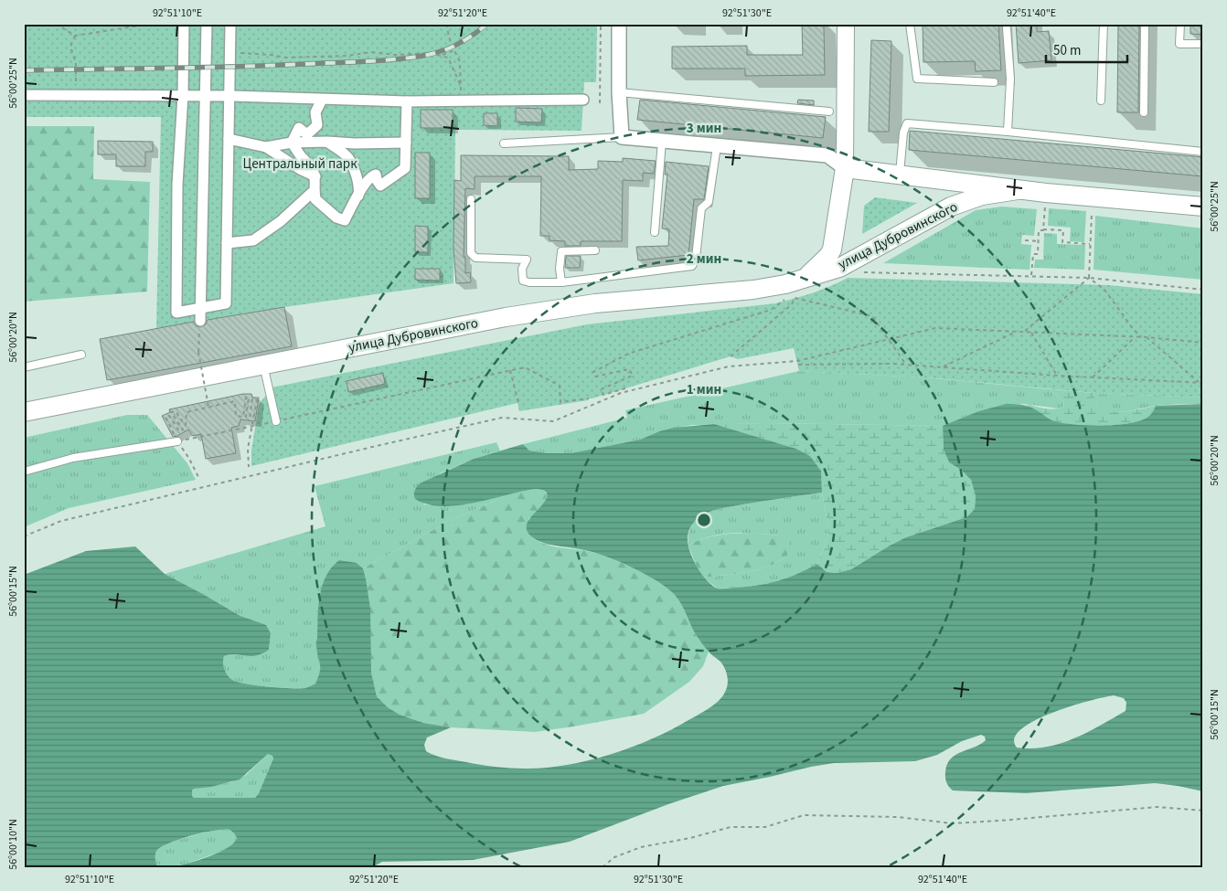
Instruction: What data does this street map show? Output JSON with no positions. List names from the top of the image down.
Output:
{
  "streets": {
    "main road": ["улица Дубровинского"]
  },
  "parks": ["Центральный парк"],
  "scale_bar": "50 m",
  "coordinates": [
    "92°51'10\"E",
    "92°51'20\"E",
    "92°51'30\"E",
    "92°51'40\"E",
    "56°00'25\"N",
    "56°00'20\"N",
    "56°00'15\"N",
    "56°00'10\"N"
  ],
  "rings": ["3 мин", "2 мин", "1 мин"]
}
